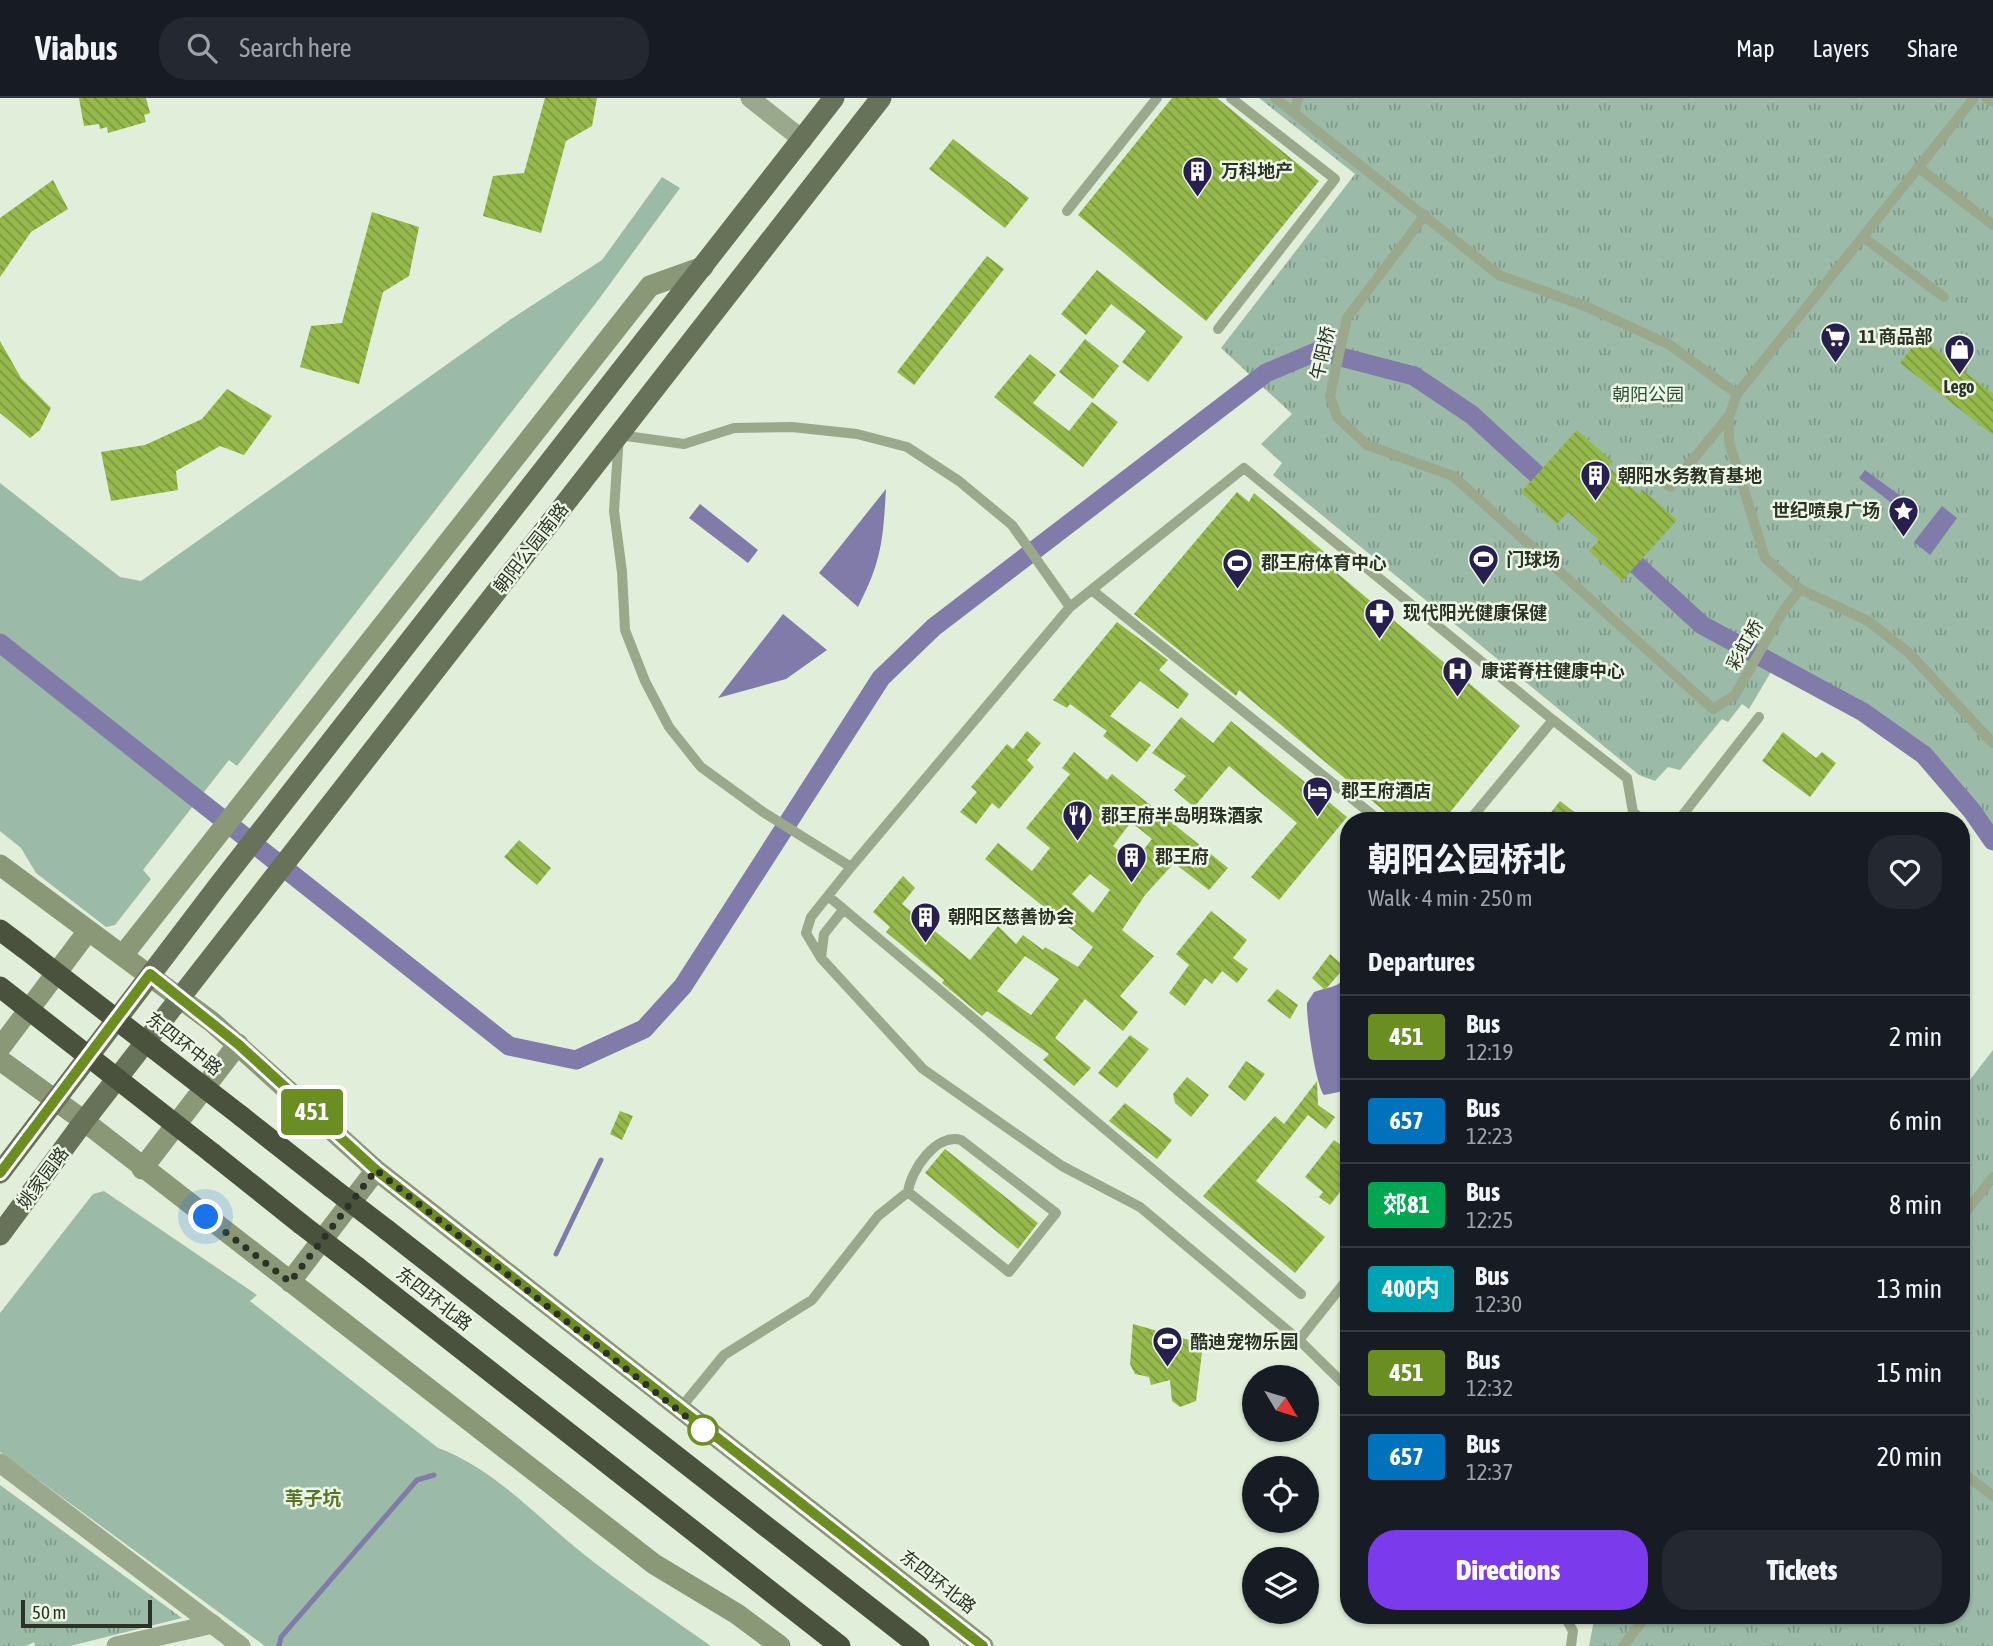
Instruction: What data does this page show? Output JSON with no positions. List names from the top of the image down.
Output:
{
  "streets": {
    "highway": ["东四环中路", "东四环北路"],
    "main road": ["朝阳公园南路", "姚家园路"],
    "lane": ["午阳桥", "彩虹桥"]
  },
  "crossings": [
    ["午阳桥", "彩虹桥"],
    ["朝阳公园南路", "姚家园路"],
    ["朝阳公园南路", "东四环北路"],
    ["东四环中路", "东四环北路"],
    ["姚家园路", "东四环北路"]
  ],
  "districts": ["苇子坑"],
  "parks": ["朝阳公园"],
  "places": {
    "building": [
      "万科地产",
      "朝阳水务教育基地",
      "郡王府",
      "朝阳区慈善协会"
    ],
    "supermarket": ["11 商品部"],
    "shop": ["Lego"],
    "place": ["世纪喷泉广场"],
    "sports": ["门球场", "郡王府体育中心", "酷迪宠物乐园"],
    "pharmacy": ["现代阳光健康保健"],
    "hospital": ["康诺脊柱健康中心"],
    "hotel": ["郡王府酒店"],
    "restaurant": ["郡王府半岛明珠酒家"]
  },
  "lines": ["bus line 451"],
  "scale_bar": "50 m",
  "north": "bottom right",
  "page": {
    "header": "Viabus",
    "search": "Search here",
    "nav": ["Map", "Layers", "Share"],
    "on_map": "451",
    "heading": [
      ["朝阳公园桥北", "Walk · 4 min · 250 m"],
      "Departures"
    ],
    "list": [
      {
        "mark": "451",
        "name": "Bus",
        "note": "12:19",
        "value": "2 min"
      },
      {
        "mark": "657",
        "name": "Bus",
        "note": "12:23",
        "value": "6 min"
      },
      {
        "mark": "郊81",
        "name": "Bus",
        "note": "12:25",
        "value": "8 min"
      },
      {
        "mark": "400内",
        "name": "Bus",
        "note": "12:30",
        "value": "13 min"
      },
      {
        "mark": "451",
        "name": "Bus",
        "note": "12:32",
        "value": "15 min"
      },
      {
        "mark": "657",
        "name": "Bus",
        "note": "12:37",
        "value": "20 min"
      }
    ],
    "buttons": ["Directions", "Tickets"],
    "scale": "50 m"
  }
}
